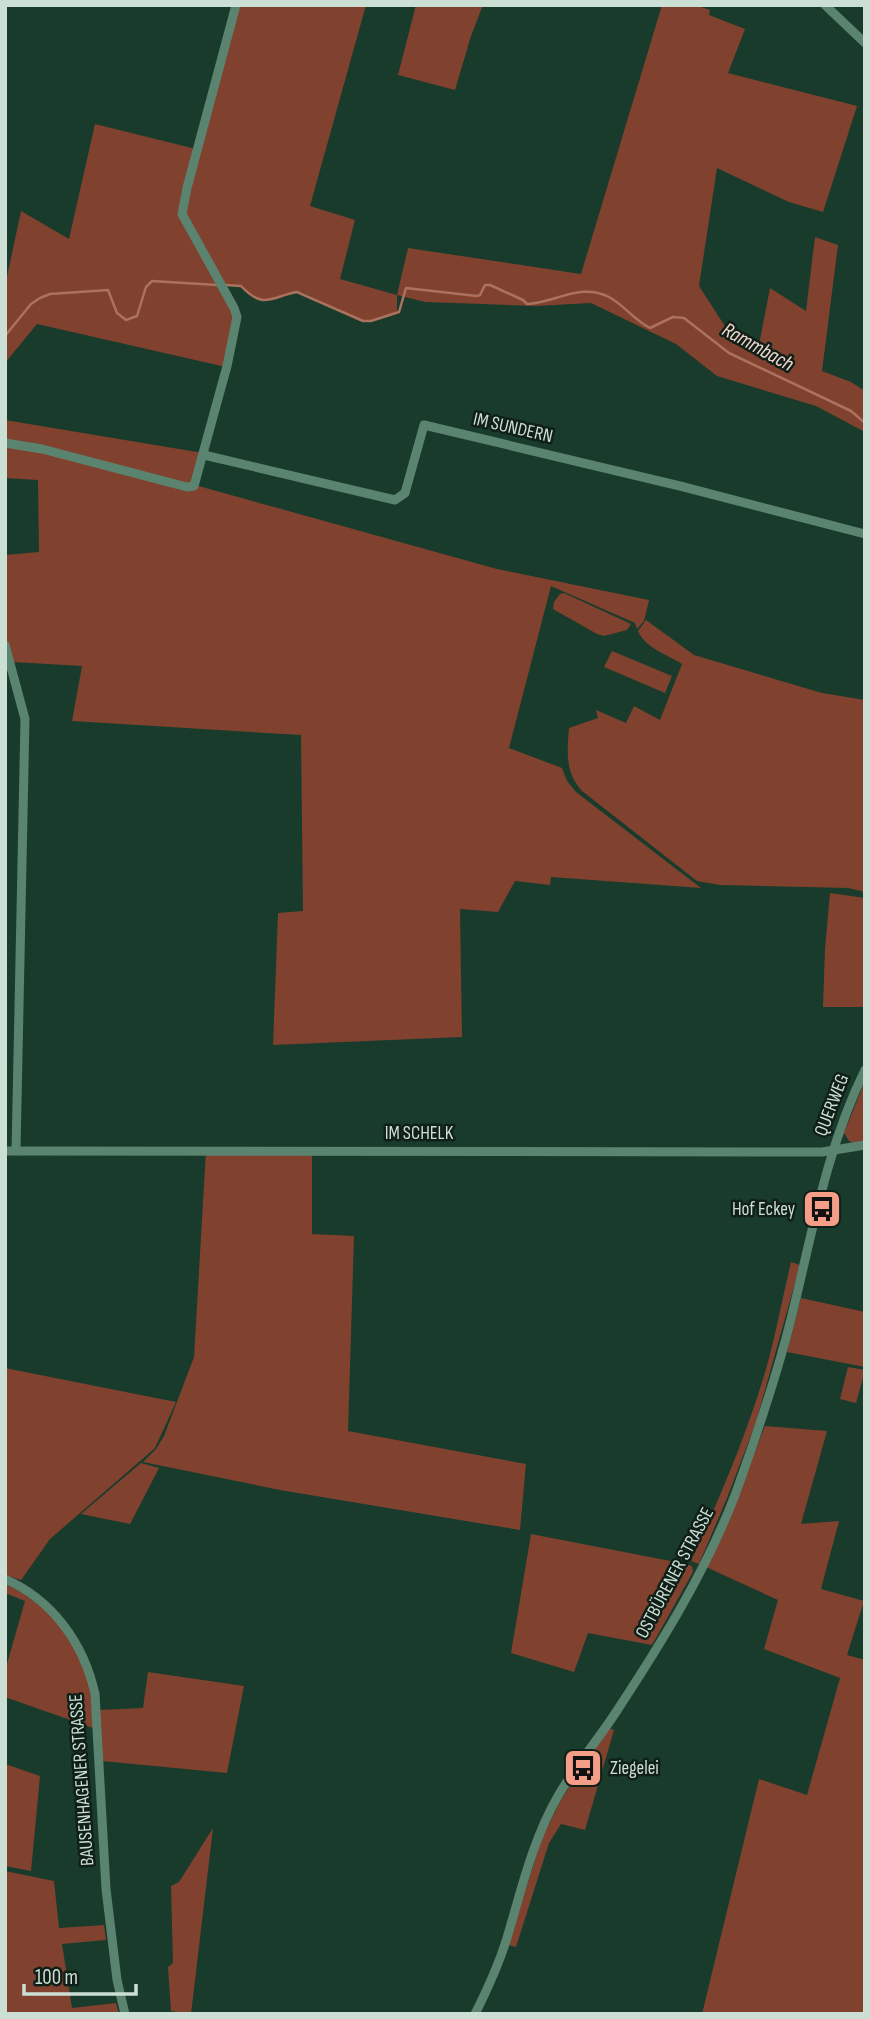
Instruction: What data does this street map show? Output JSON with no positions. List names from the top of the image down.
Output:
{
  "streets": {
    "street": [
      "IM SUNDERN",
      "QUERWEG",
      "IM SCHELK",
      "OSTBÜRENER STRASSE",
      "BAUSENHAGENER STRASSE"
    ]
  },
  "crossings": [
    ["QUERWEG", "IM SCHELK"],
    ["QUERWEG", "OSTBÜRENER STRASSE"],
    ["IM SCHELK", "OSTBÜRENER STRASSE"]
  ],
  "water": ["Rammbach"],
  "places": {
    "bus stop": ["Hof Eckey", "Ziegelei"]
  },
  "scale_bar": "100 m"
}
